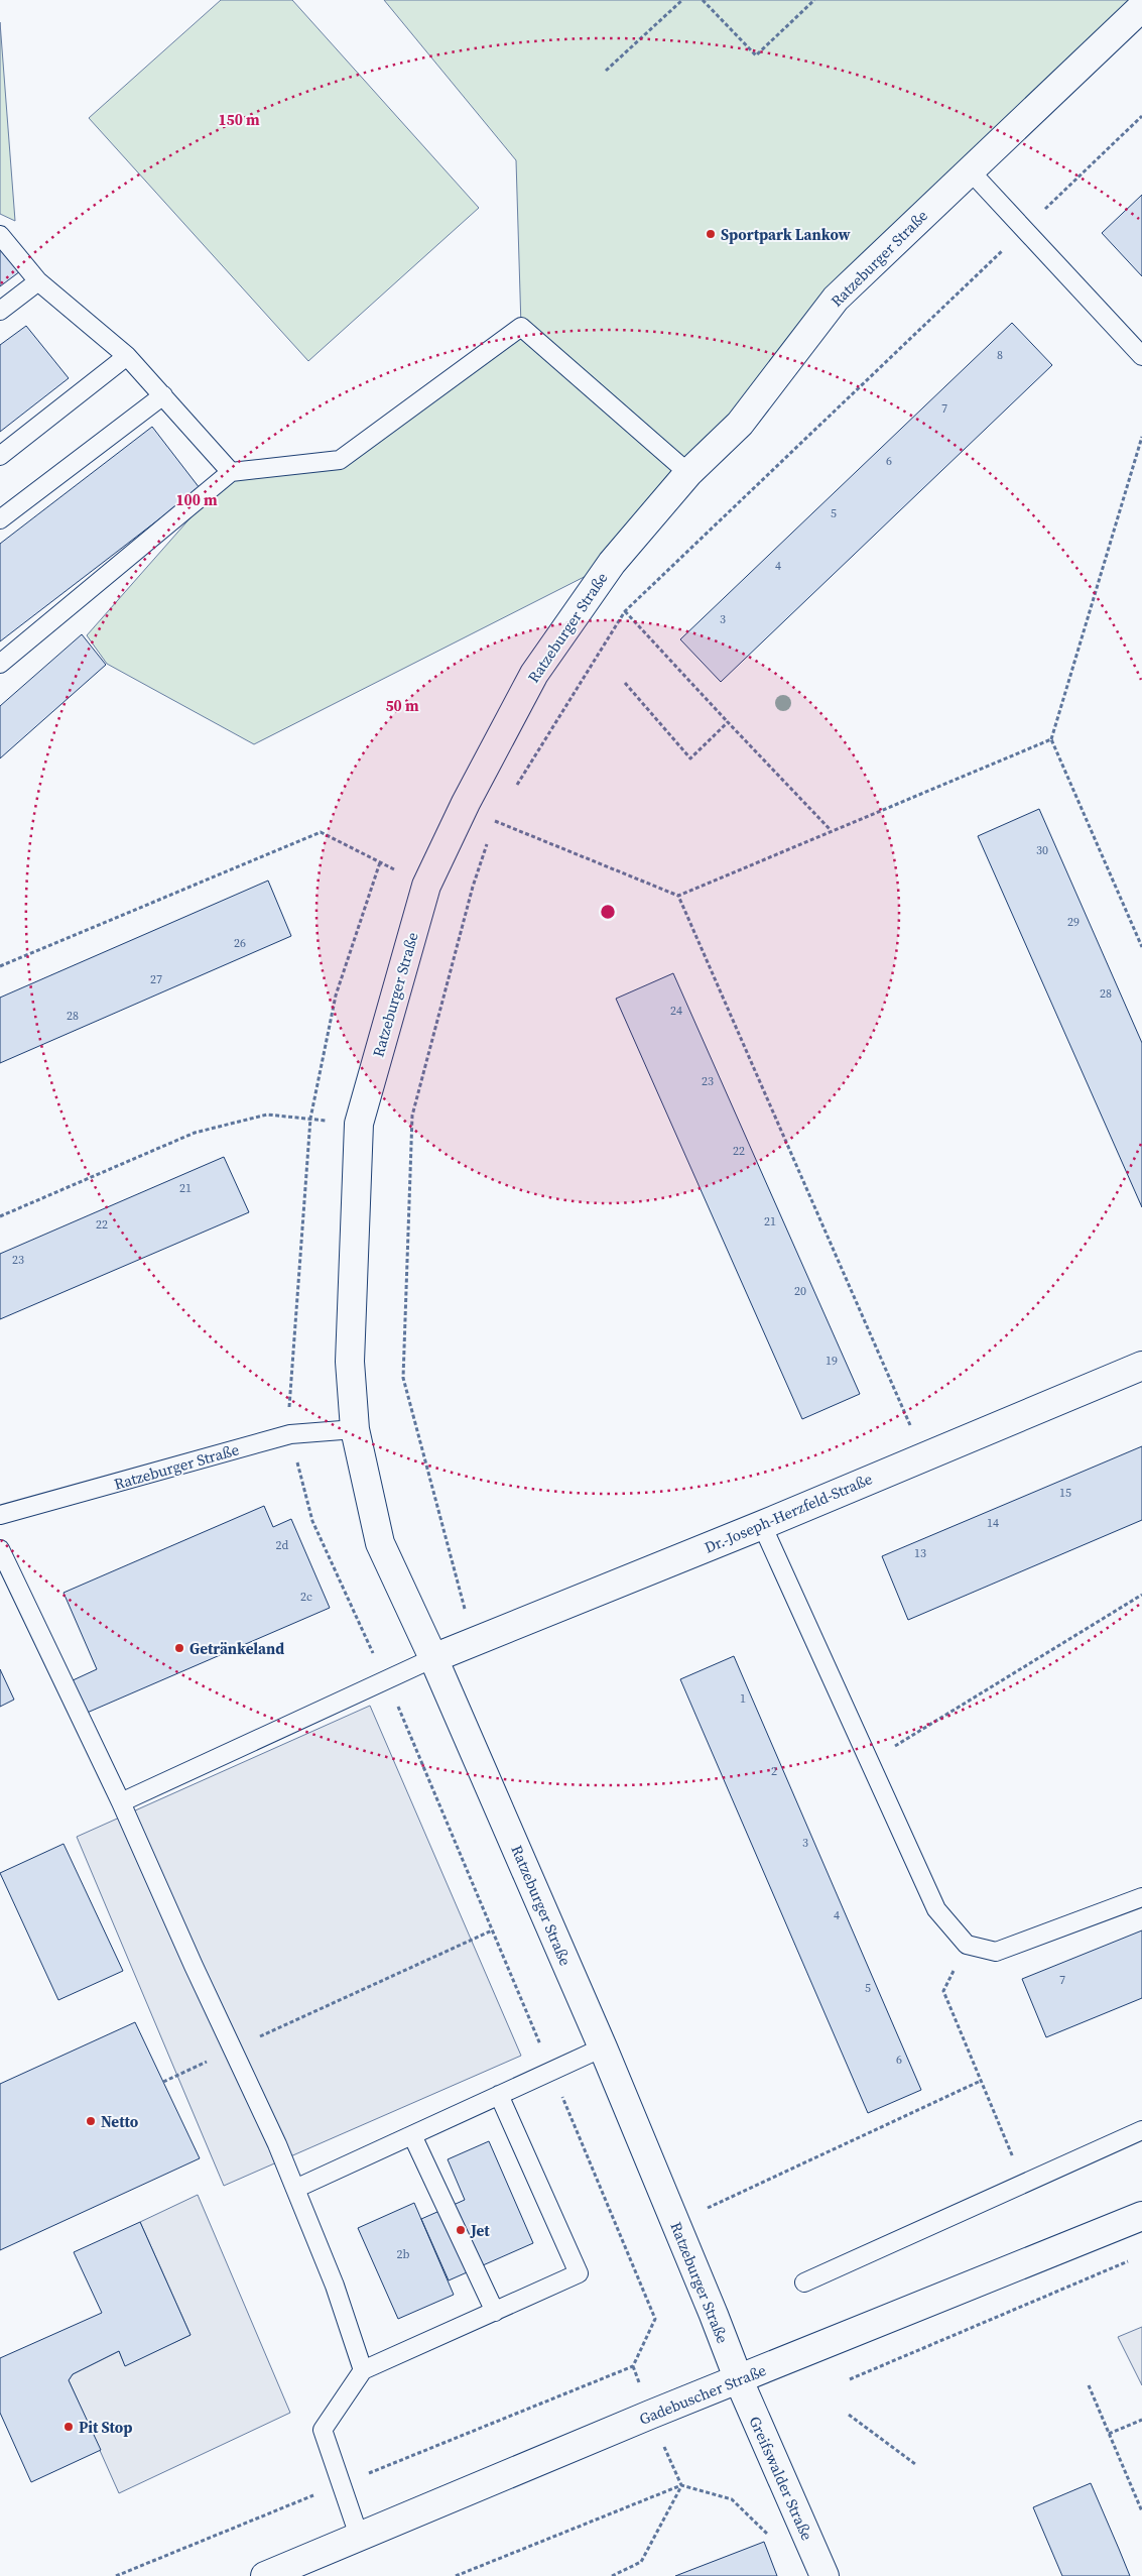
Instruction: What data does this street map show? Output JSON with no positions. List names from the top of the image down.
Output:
{
  "streets": {
    "street": [
      "Ratzeburger Straße",
      "Dr.-Joseph-Herzfeld-Straße",
      "Gadebuscher Straße",
      "Greifswalder Straße"
    ]
  },
  "crossings": [
    ["Ratzeburger Straße", "Dr.-Joseph-Herzfeld-Straße"],
    ["Ratzeburger Straße", "Gadebuscher Straße"],
    ["Ratzeburger Straße", "Greifswalder Straße"],
    ["Gadebuscher Straße", "Greifswalder Straße"]
  ],
  "places": [
    "Sportpark Lankow",
    "Getränkeland",
    "Netto",
    "Jet",
    "Pit Stop"
  ],
  "house_numbers": [
    "8",
    "7",
    "6",
    "5",
    "4",
    "3",
    "30",
    "29",
    "26",
    "27",
    "28",
    "24",
    "28",
    "23",
    "22",
    "21",
    "21",
    "22",
    "23",
    "20",
    "19",
    "15",
    "14",
    "2d",
    "13",
    "2c",
    "1",
    "2",
    "3",
    "4",
    "7",
    "5",
    "6",
    "2b"
  ],
  "rings": ["150 m", "100 m", "50 m"]
}
